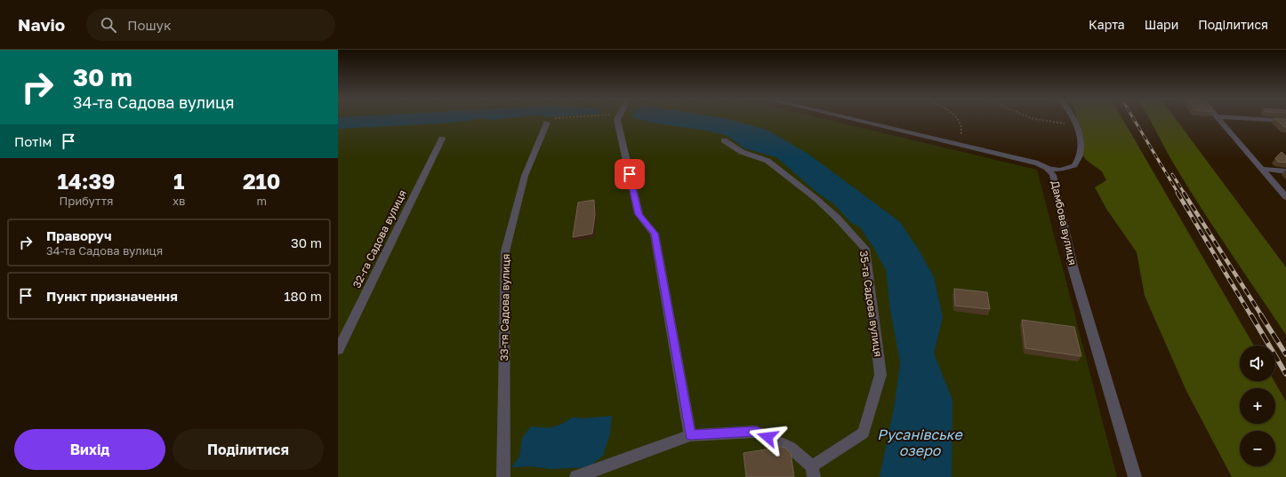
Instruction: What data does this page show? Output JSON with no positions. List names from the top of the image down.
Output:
{
  "streets": {
    "street": [
      "Дамбова вулиця",
      "32-га Садова вулиця",
      "35-та Садова вулиця",
      "33-тя Садова вулиця"
    ]
  },
  "water": ["Русанівське озеро"],
  "page": {
    "header": "Navio",
    "search": "Пошук",
    "nav": ["Карта", "Шари", "Поділитися"],
    "turn": ["30 m", "34-та Садова вулиця"],
    "then": "Потім",
    "eta": [
      "14:39",
      "Прибуття",
      "1",
      "хв",
      "210",
      "m"
    ],
    "list": [
      {
        "name": "Праворуч",
        "note": "34-та Садова вулиця",
        "value": "30 m"
      },
      {
        "name": "Пункт призначення",
        "value": "180 m"
      }
    ],
    "map_buttons": ["+", "−"],
    "buttons": ["Вихід", "Поділитися"]
  }
}
